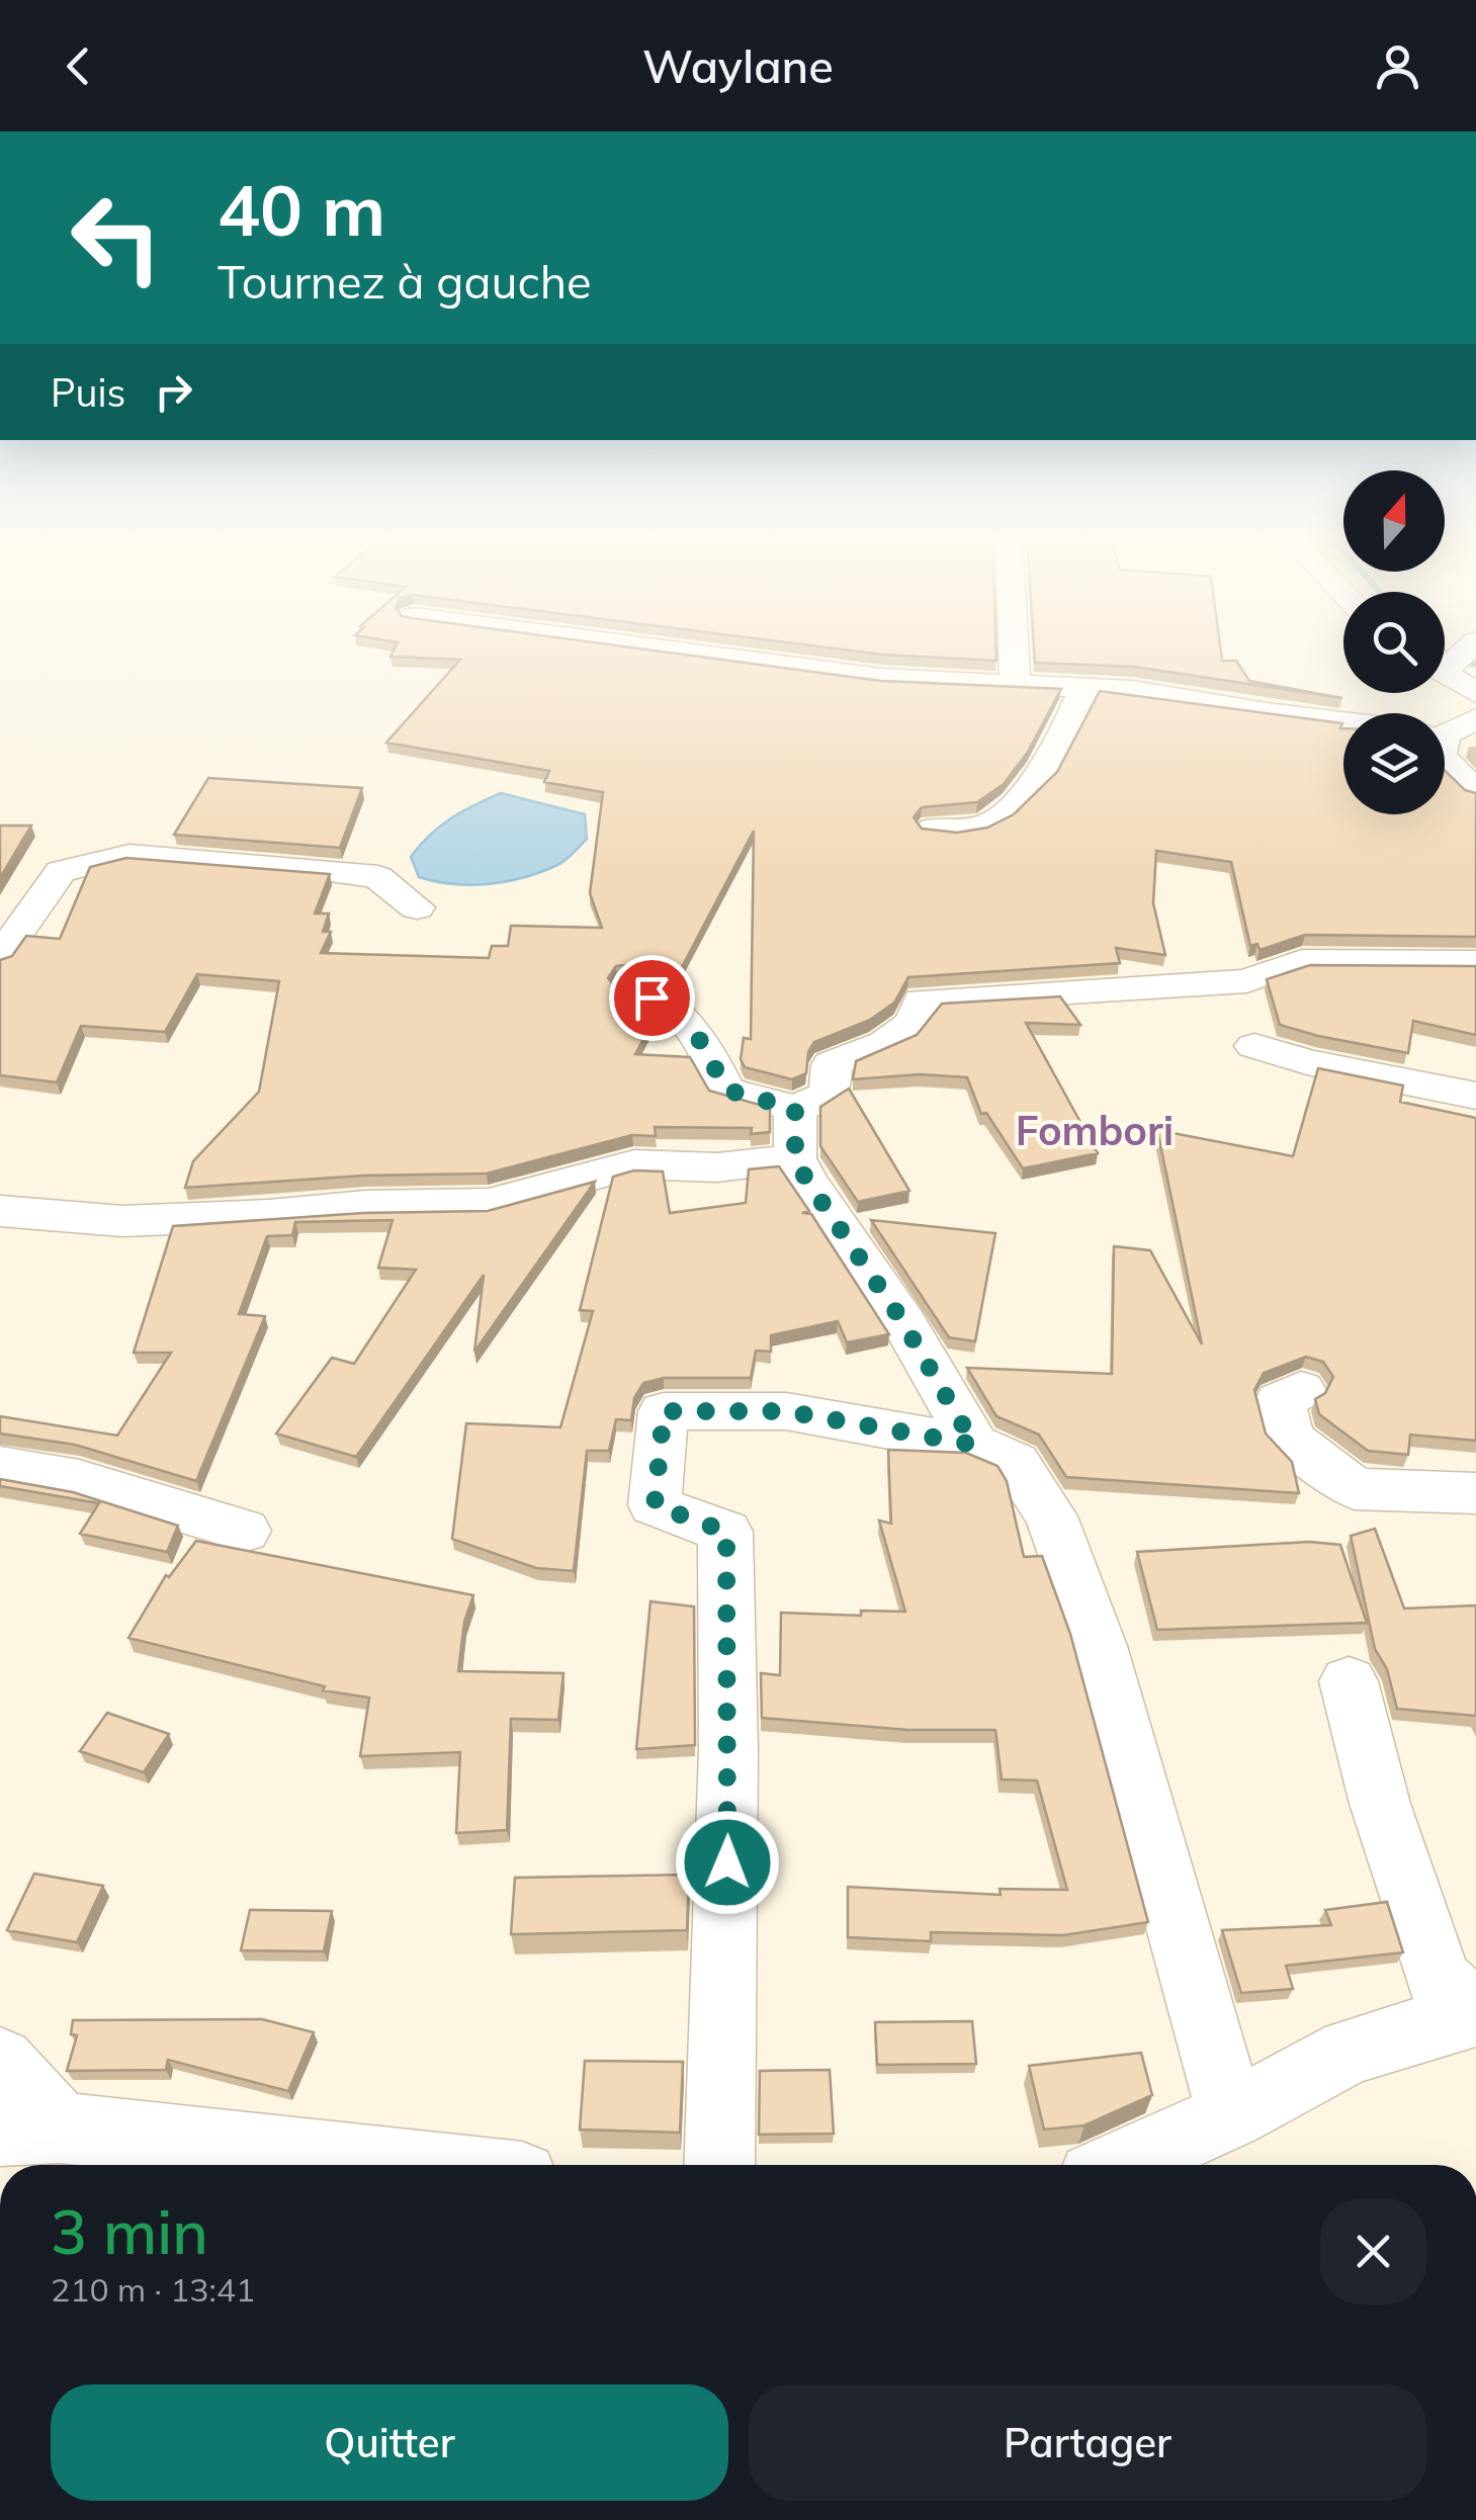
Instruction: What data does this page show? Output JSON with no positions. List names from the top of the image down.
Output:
{
  "districts": ["Fombori"],
  "north": "top",
  "page": {
    "header": "Waylane",
    "turn": ["40 m", "Tournez à gauche"],
    "then": "Puis",
    "heading": ["3 min", "210 m · 13:41"],
    "buttons": ["Quitter", "Partager"]
  }
}
